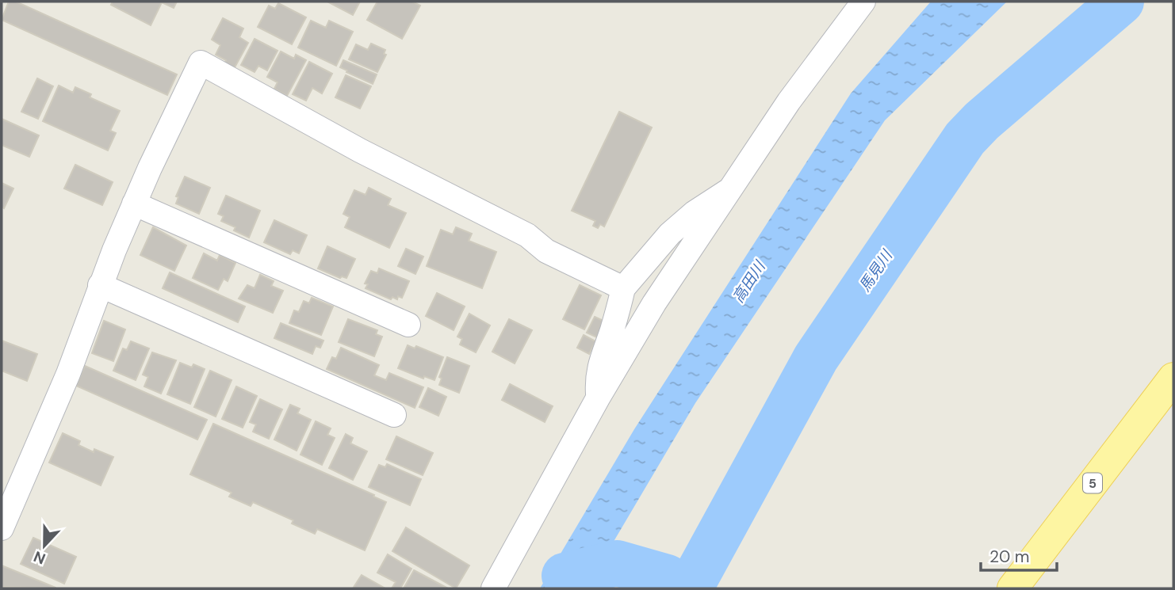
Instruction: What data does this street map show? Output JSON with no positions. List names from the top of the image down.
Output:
{
  "streets": {
    "main road": ["5"]
  },
  "water": ["馬見川", "高田川"],
  "scale_bar": "20 m",
  "north": "bottom"
}
